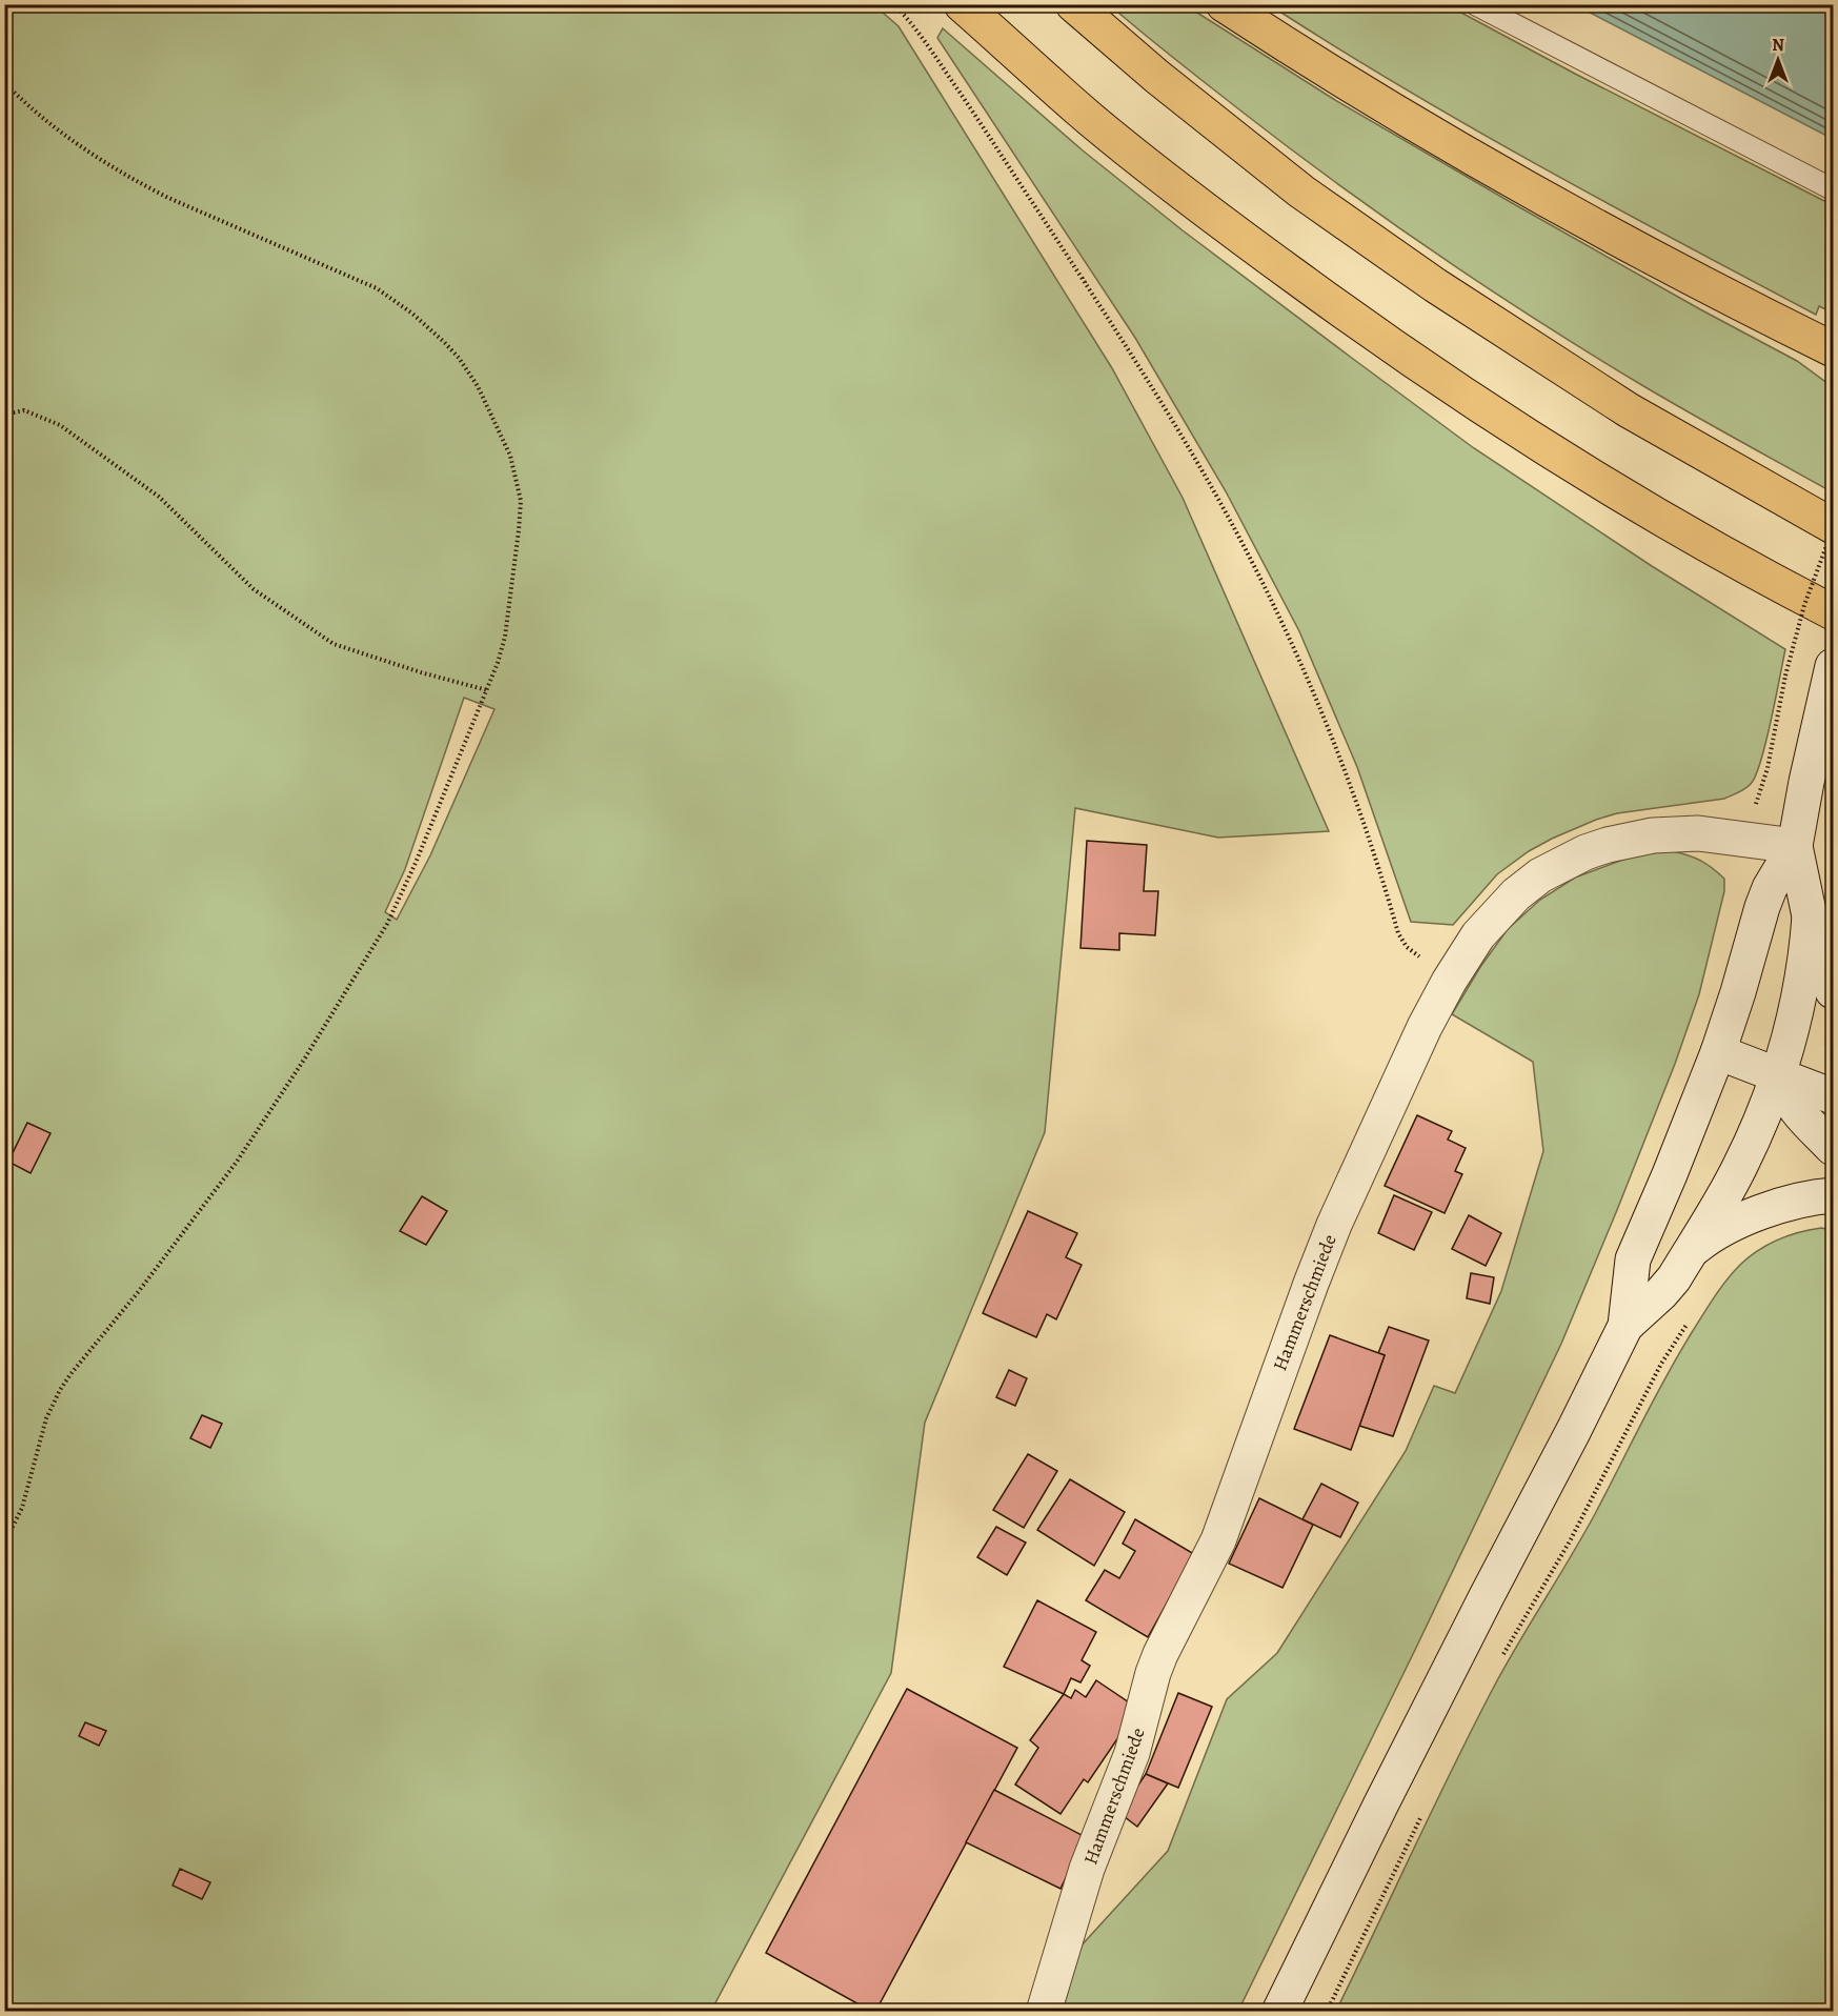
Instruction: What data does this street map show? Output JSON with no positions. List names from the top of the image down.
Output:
{
  "streets": {
    "main road": ["Hammerschmiede"]
  },
  "north": "top"
}
